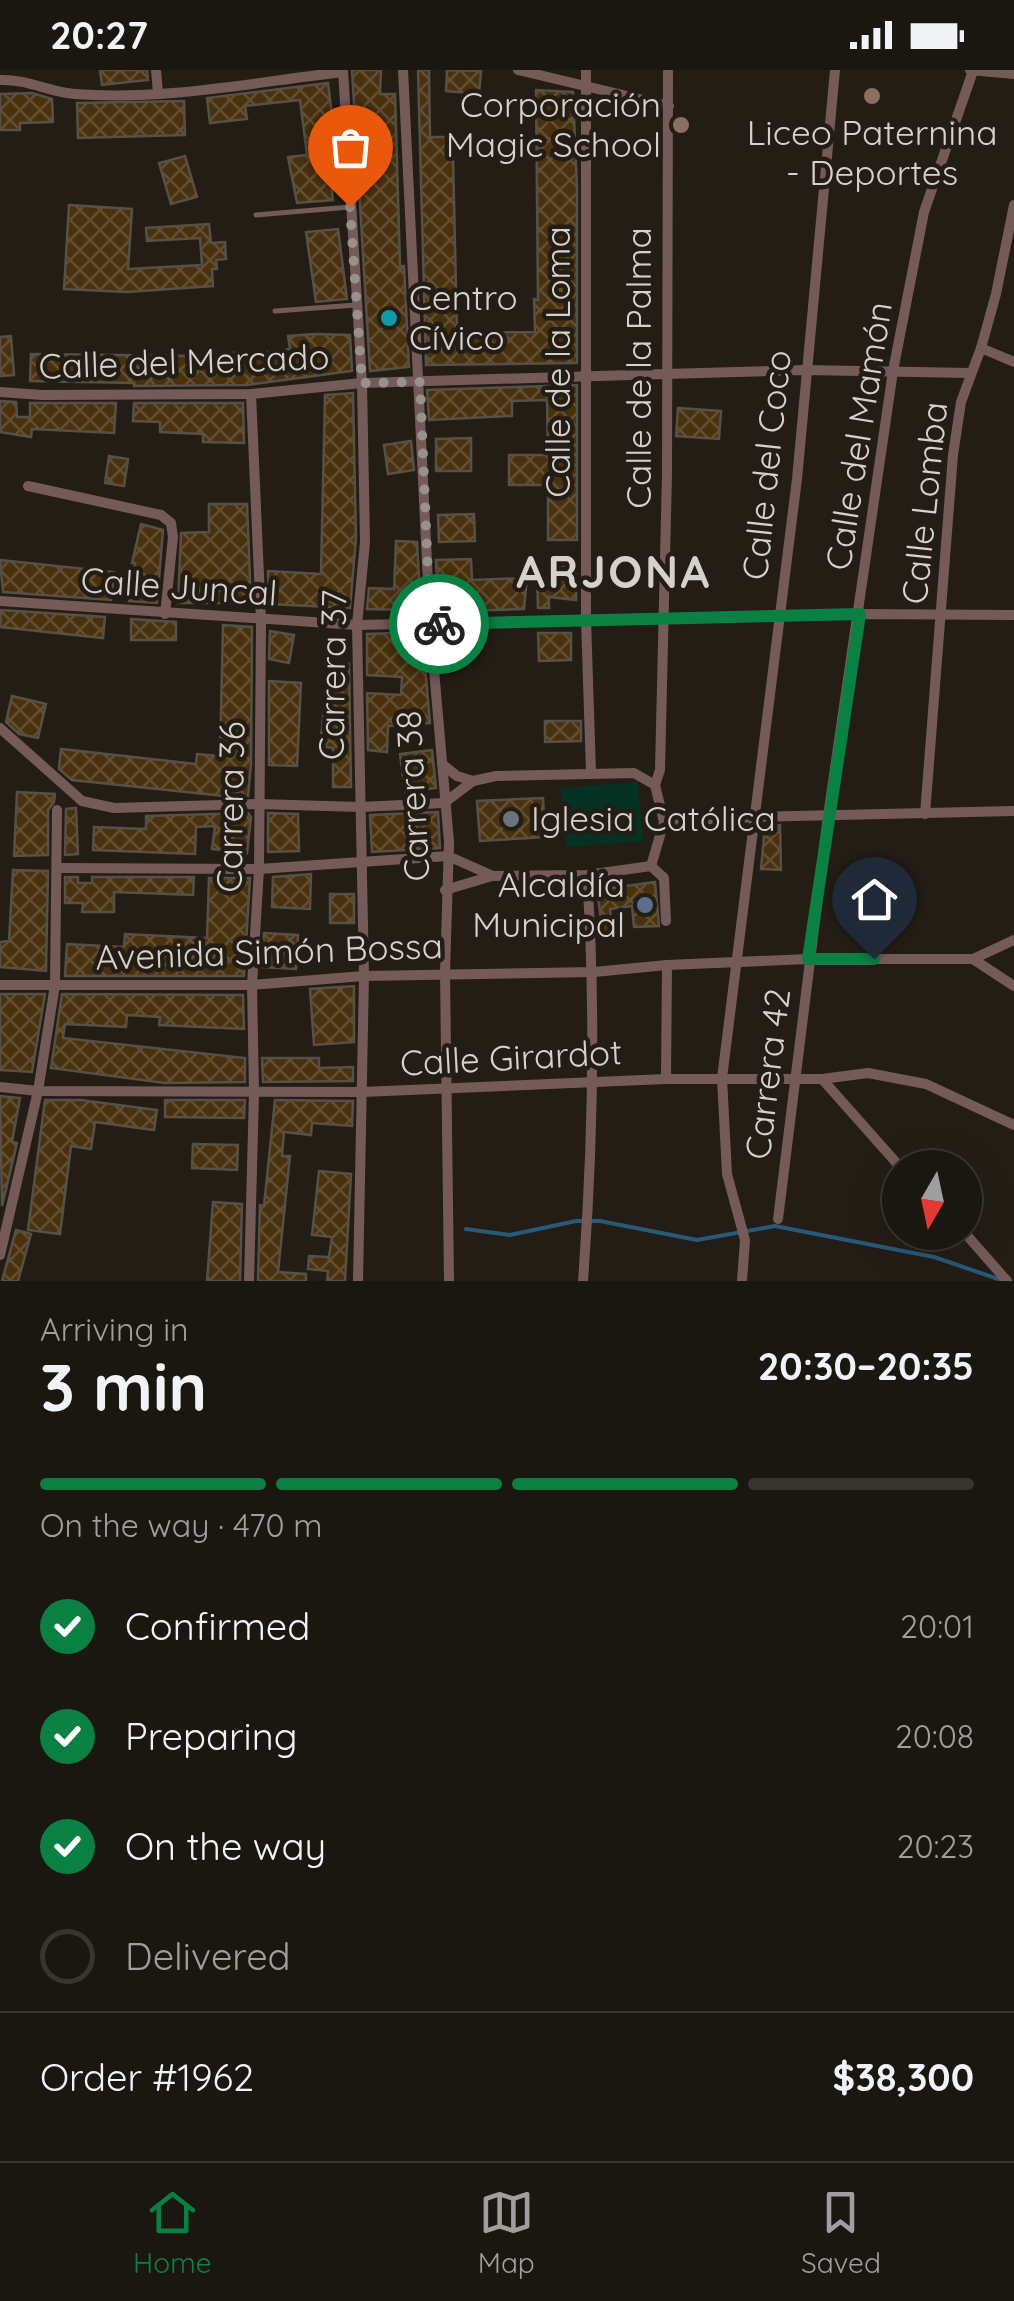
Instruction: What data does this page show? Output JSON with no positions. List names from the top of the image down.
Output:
{
  "streets": {
    "street": [
      "Calle del Mercado",
      "Calle de la Loma",
      "Calle de la Palma",
      "Calle del Mamón",
      "Calle del Coco",
      "Calle Lomba",
      "Calle Juncal",
      "Carrera 37",
      "Carrera 38",
      "Carrera 36",
      "Avenida Simón Bossa",
      "Calle Girardot",
      "Carrera 42"
    ]
  },
  "crossings": [
    ["Calle del Mercado", "Calle de la Loma"],
    ["Calle del Mercado", "Calle de la Palma"],
    ["Calle del Mercado", "Calle del Mamón"],
    ["Calle del Mercado", "Calle del Coco"],
    ["Calle del Mercado", "Calle Lomba"],
    ["Calle del Mercado", "Carrera 37"],
    ["Calle del Mercado", "Carrera 38"],
    ["Calle del Mercado", "Carrera 36"],
    ["Calle de la Loma", "Calle Juncal"],
    ["Calle de la Palma", "Calle Juncal"],
    ["Calle del Mamón", "Calle Juncal"],
    ["Calle del Mamón", "Carrera 42"],
    ["Calle del Coco", "Calle Juncal"],
    ["Calle del Coco", "Avenida Simón Bossa"],
    ["Calle del Coco", "Calle Girardot"],
    ["Calle Lomba", "Calle Juncal"],
    ["Calle Juncal", "Carrera 37"],
    ["Calle Juncal", "Carrera 38"],
    ["Calle Juncal", "Carrera 36"],
    ["Carrera 37", "Avenida Simón Bossa"],
    ["Carrera 37", "Calle Girardot"],
    ["Carrera 38", "Avenida Simón Bossa"],
    ["Carrera 38", "Calle Girardot"],
    ["Carrera 36", "Avenida Simón Bossa"],
    ["Carrera 36", "Calle Girardot"],
    ["Avenida Simón Bossa", "Carrera 42"],
    ["Calle Girardot", "Carrera 42"]
  ],
  "districts": ["ARJONA"],
  "places": [
    "Liceo Paternina - Deportes",
    "Corporación Magic School",
    "Centro Cívico",
    "Iglesia Católica",
    "Alcaldía Municipal"
  ],
  "north": "bottom",
  "page": {
    "status": "20:27",
    "heading": ["3 min", "Arriving in", "20:30–20:35"],
    "panel": ["Order #1962", "$38,300"],
    "bar": "On the way · 470 m",
    "list": [
      ["Confirmed", "20:01"],
      ["Preparing", "20:08"],
      ["On the way", "20:23"],
      "Delivered"
    ],
    "tabs": ["Home", "Map", "Saved"]
  }
}
